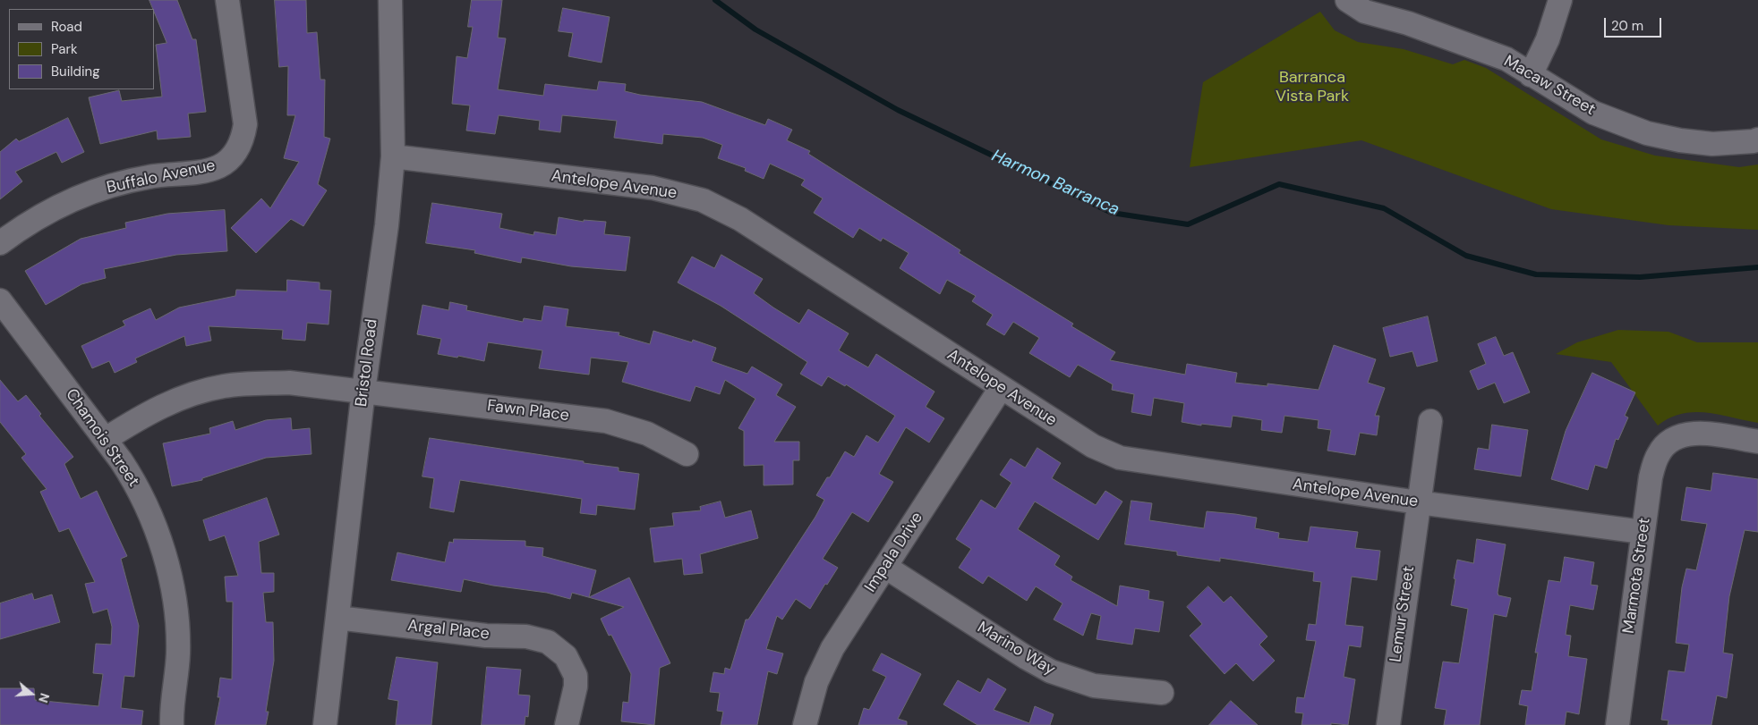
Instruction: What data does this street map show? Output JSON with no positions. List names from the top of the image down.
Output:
{
  "streets": {
    "street": [
      "Macaw Street",
      "Buffalo Avenue",
      "Antelope Avenue",
      "Bristol Road",
      "Fawn Place",
      "Chamois Street",
      "Impala Drive",
      "Marmota Street",
      "Lemur Street",
      "Argal Place",
      "Marino Way"
    ]
  },
  "crossings": [
    ["Antelope Avenue", "Bristol Road"],
    ["Antelope Avenue", "Impala Drive"],
    ["Antelope Avenue", "Marmota Street"],
    ["Antelope Avenue", "Lemur Street"],
    ["Bristol Road", "Fawn Place"],
    ["Bristol Road", "Argal Place"],
    ["Fawn Place", "Chamois Street"],
    ["Impala Drive", "Marino Way"]
  ],
  "water": ["Harmon Barranca"],
  "parks": ["Barranca Vista Park"],
  "legend": ["Road", "Park", "Building"],
  "scale_bar": "20 m",
  "north": "right"
}
